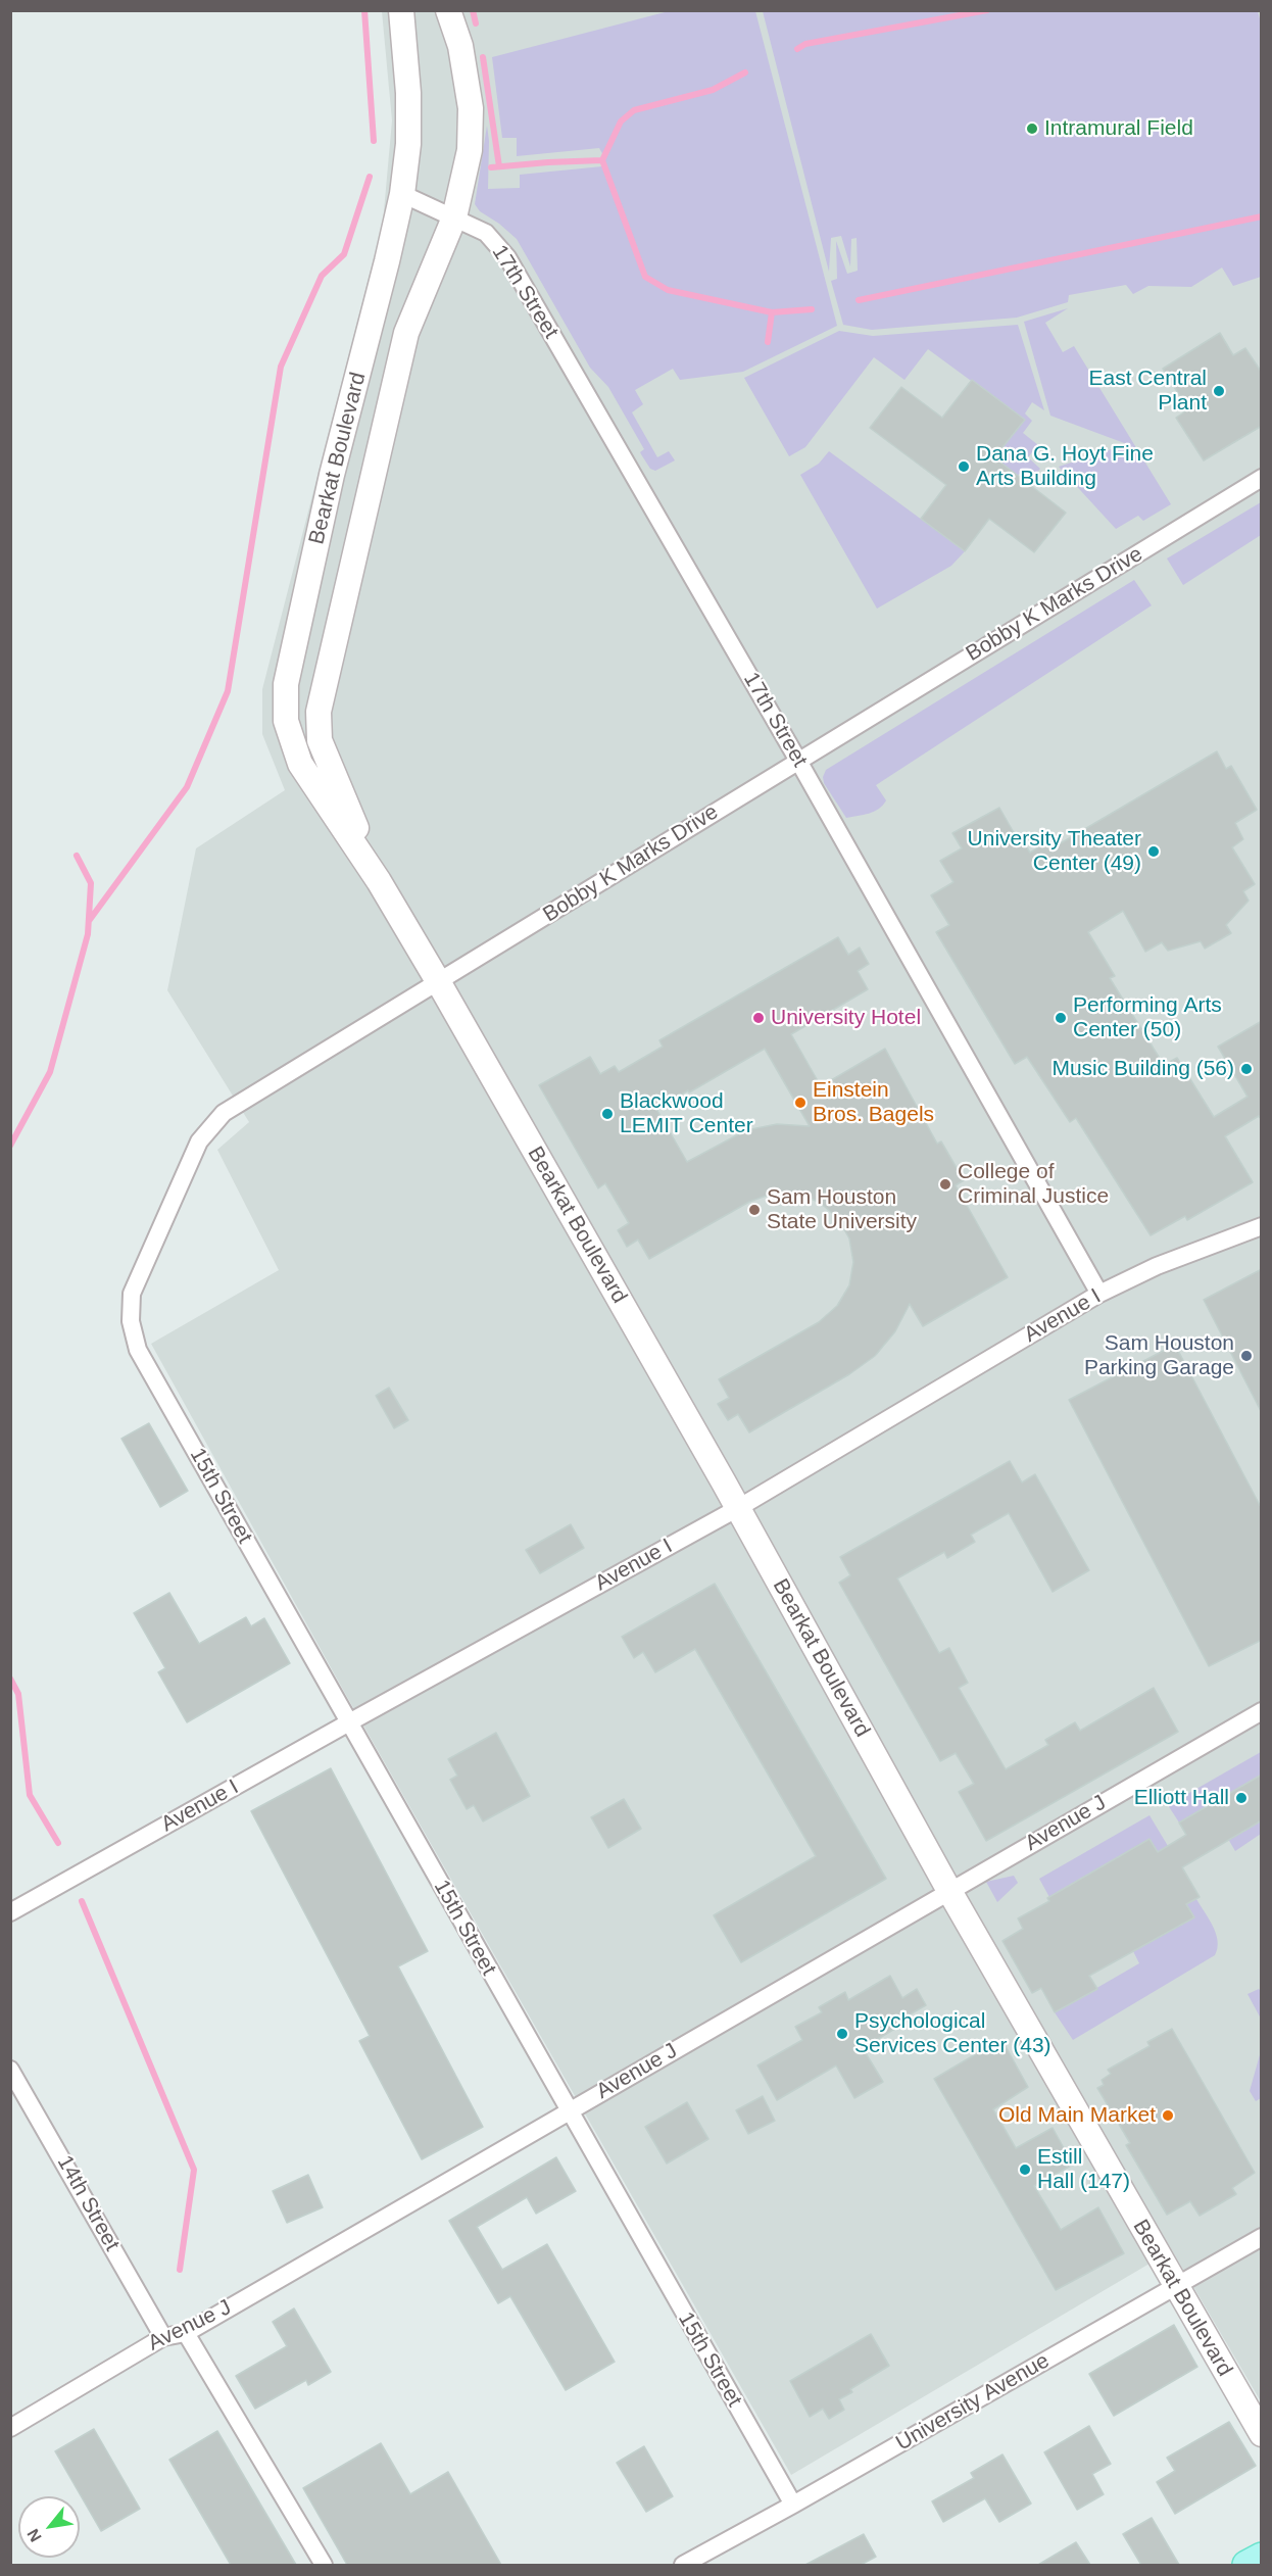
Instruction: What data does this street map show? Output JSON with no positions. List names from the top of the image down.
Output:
{
  "streets": {
    "street": [
      "17th Street",
      "Bearkat Boulevard",
      "Bobby K Marks Drive",
      "Avenue I",
      "15th Street",
      "Avenue J",
      "14th Street",
      "University Avenue"
    ]
  },
  "crossings": [
    ["17th Street", "Bearkat Boulevard"],
    ["17th Street", "Bobby K Marks Drive"],
    ["17th Street", "Avenue I"],
    ["Bearkat Boulevard", "Bobby K Marks Drive"],
    ["Bearkat Boulevard", "Avenue I"],
    ["Bearkat Boulevard", "Avenue J"],
    ["Bearkat Boulevard", "University Avenue"],
    ["Bobby K Marks Drive", "15th Street"],
    ["Avenue I", "15th Street"],
    ["15th Street", "Avenue J"],
    ["15th Street", "University Avenue"],
    ["Avenue J", "14th Street"]
  ],
  "places": [
    "Intramural Field",
    "East Central Plant",
    "Dana G. Hoyt Fine Arts Building",
    "University Theater Center (49)",
    "University Hotel",
    "Performing Arts Center (50)",
    "Music Building (56)",
    "Einstein Bros. Bagels",
    "Blackwood LEMIT Center",
    "College of Criminal Justice",
    "Sam Houston State University",
    "Sam Houston Parking Garage",
    "Elliott Hall",
    "Psychological Services Center (43)",
    "Old Main Market",
    "Estill Hall (147)"
  ],
  "north": "bottom left"
}
